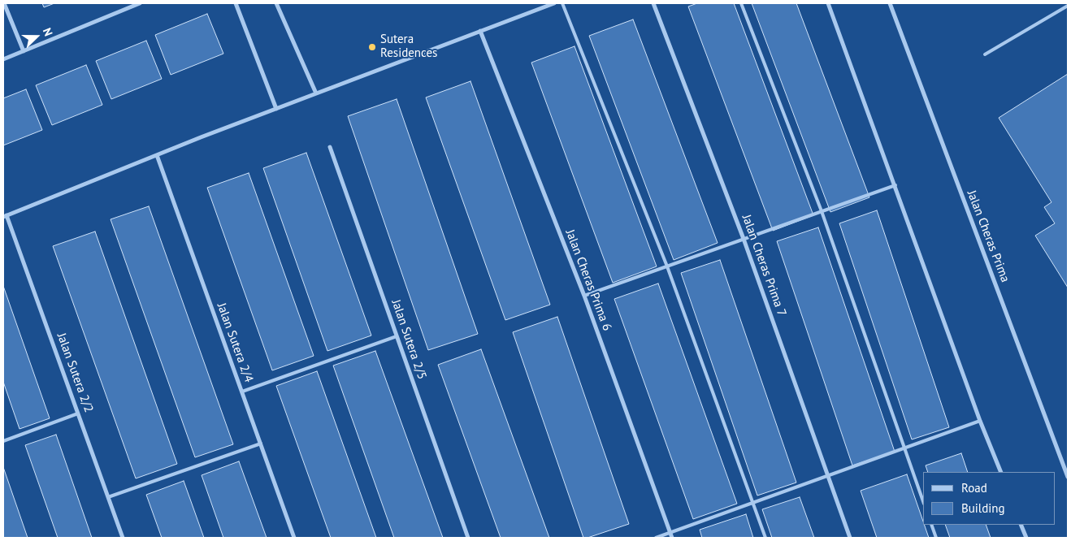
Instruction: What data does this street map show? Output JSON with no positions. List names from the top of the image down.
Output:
{
  "streets": {
    "street": [
      "Jalan Cheras Prima",
      "Jalan Cheras Prima 7",
      "Jalan Cheras Prima 6",
      "Jalan Sutera 2/5",
      "Jalan Sutera 2/4",
      "Jalan Sutera 2/2"
    ]
  },
  "places": ["Sutera Residences"],
  "legend": ["Road", "Building"],
  "north": "right"
}
